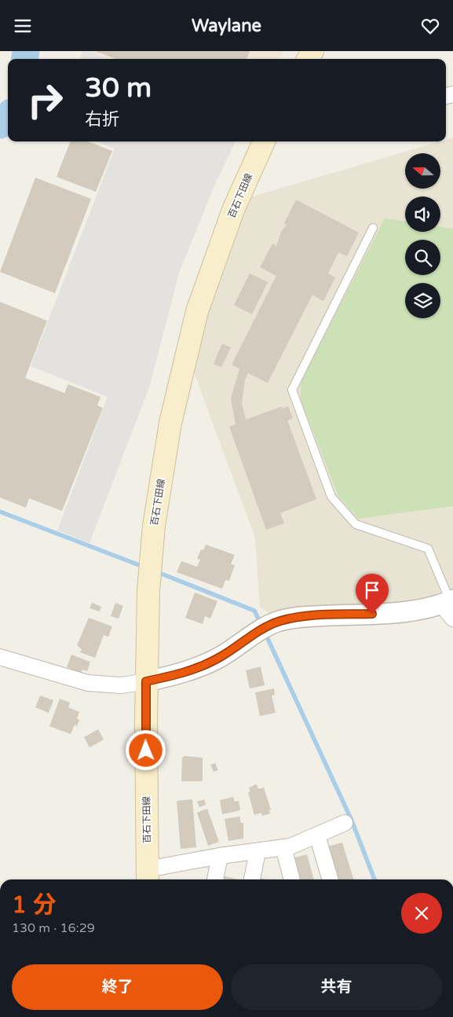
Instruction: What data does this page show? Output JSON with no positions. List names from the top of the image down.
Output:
{
  "streets": {
    "main road": ["百石下田線"]
  },
  "north": "left",
  "page": {
    "header": "Waylane",
    "turn": ["30 m", "右折"],
    "heading": ["1 分", "130 m · 16:29"],
    "buttons": ["終了", "共有"]
  }
}
